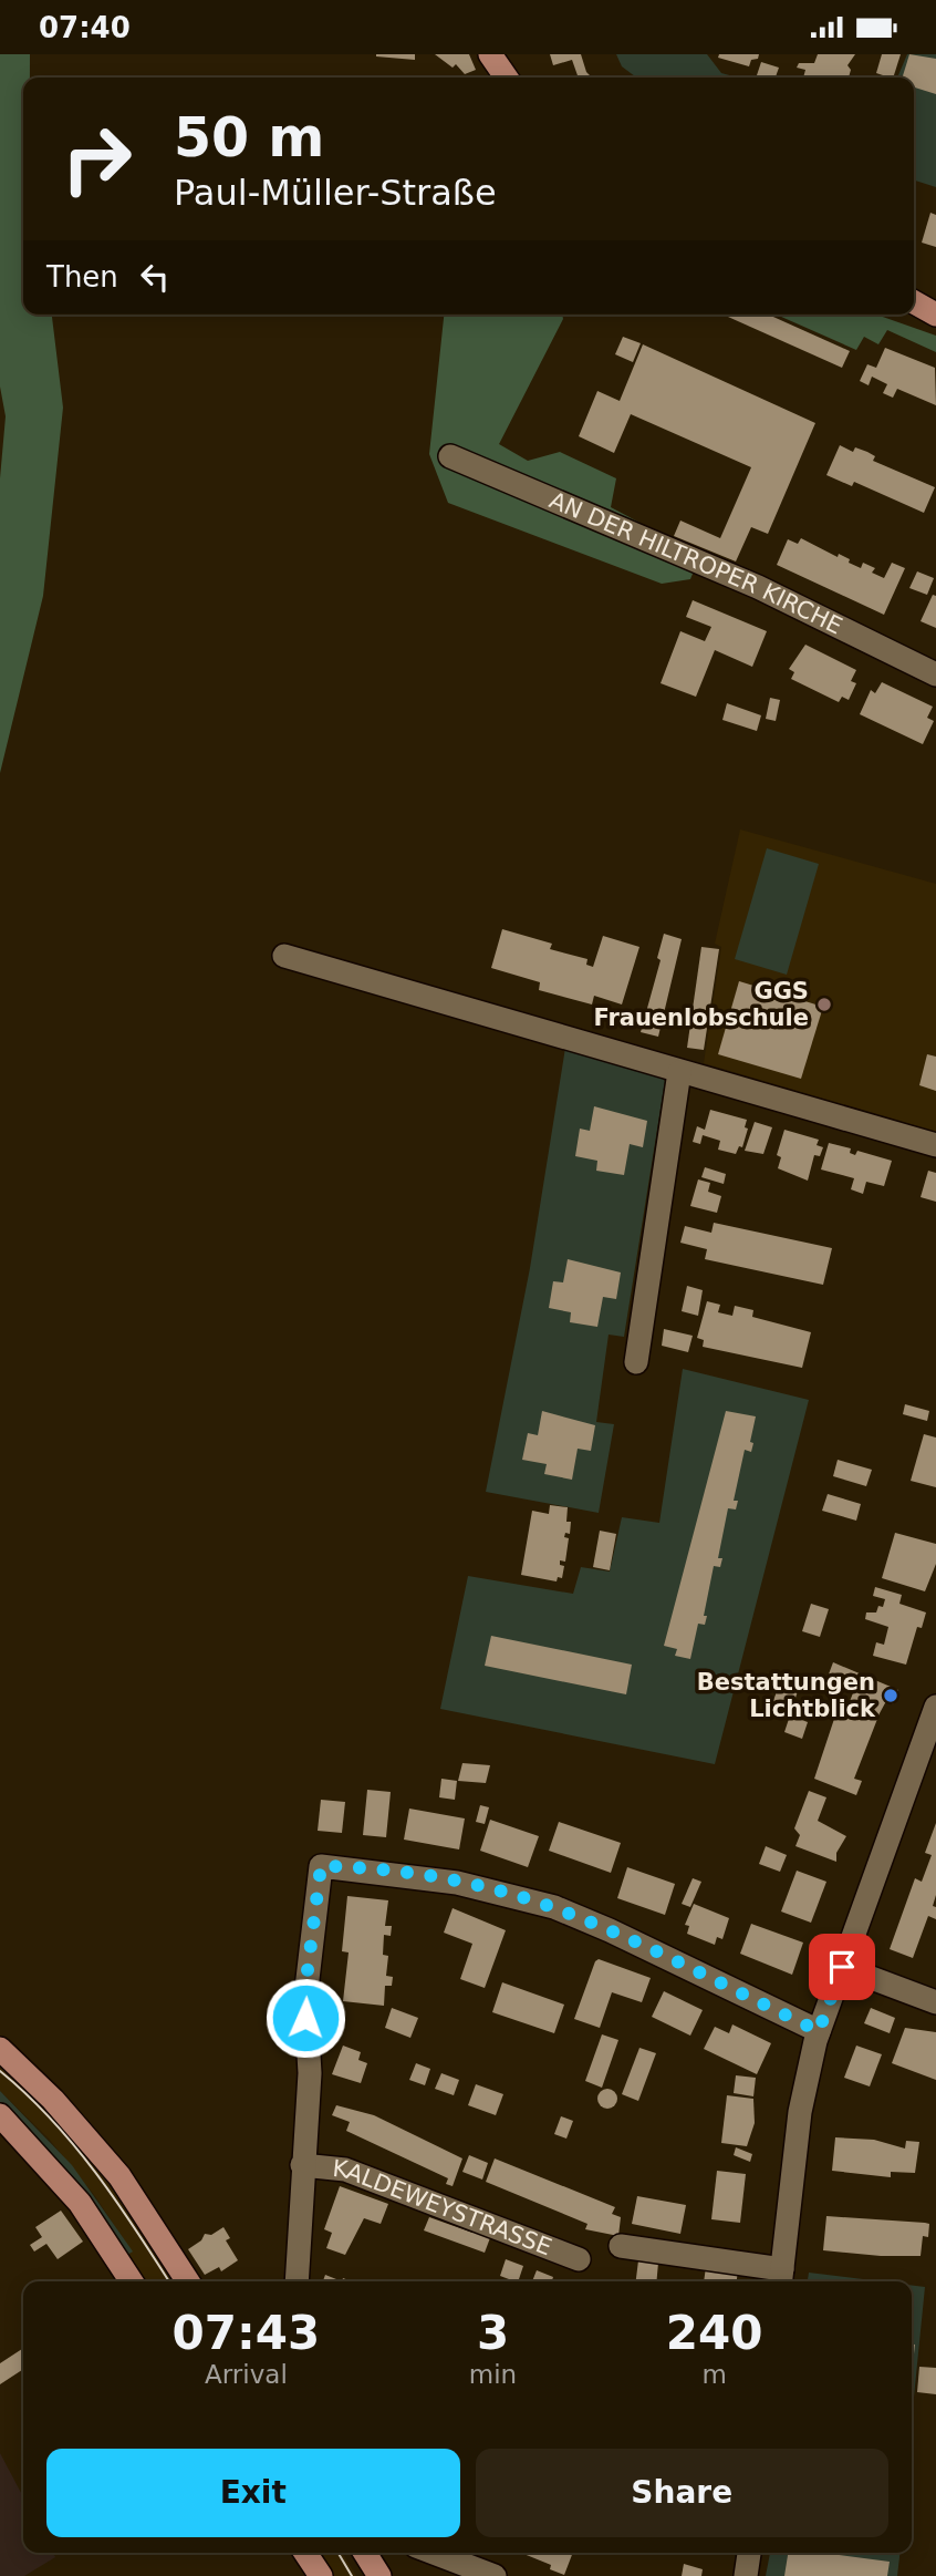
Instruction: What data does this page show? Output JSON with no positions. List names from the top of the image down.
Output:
{
  "streets": {
    "street": ["AN DER HILTROPER KIRCHE", "KALDEWEYSTRASSE"]
  },
  "places": ["GGS Frauenlobschule", "Bestattungen Lichtblick"],
  "page": {
    "status": "07:40",
    "turn": ["50 m", "Paul-Müller-Straße"],
    "then": "Then",
    "eta": [
      "07:43",
      "Arrival",
      "3",
      "min",
      "240",
      "m"
    ],
    "buttons": ["Exit", "Share"]
  }
}
